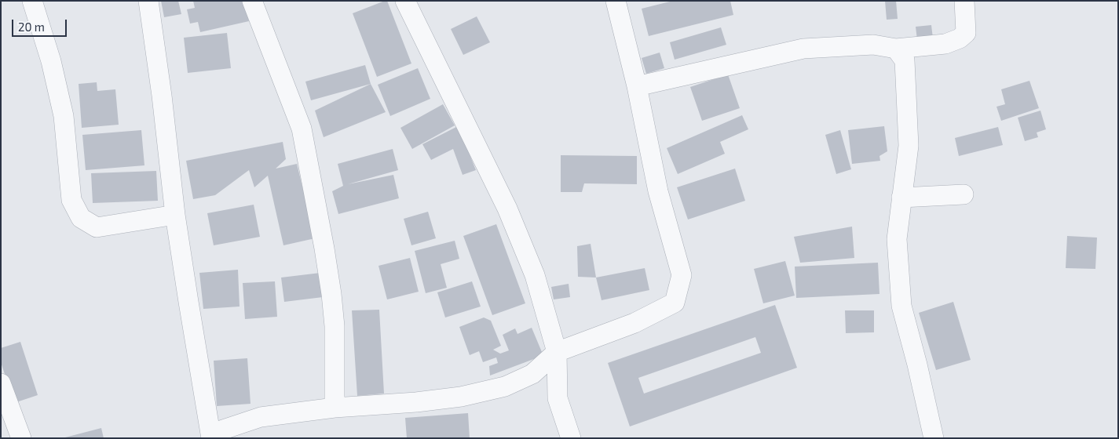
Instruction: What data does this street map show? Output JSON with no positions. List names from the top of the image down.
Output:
{
  "scale_bar": "20 m"
}
